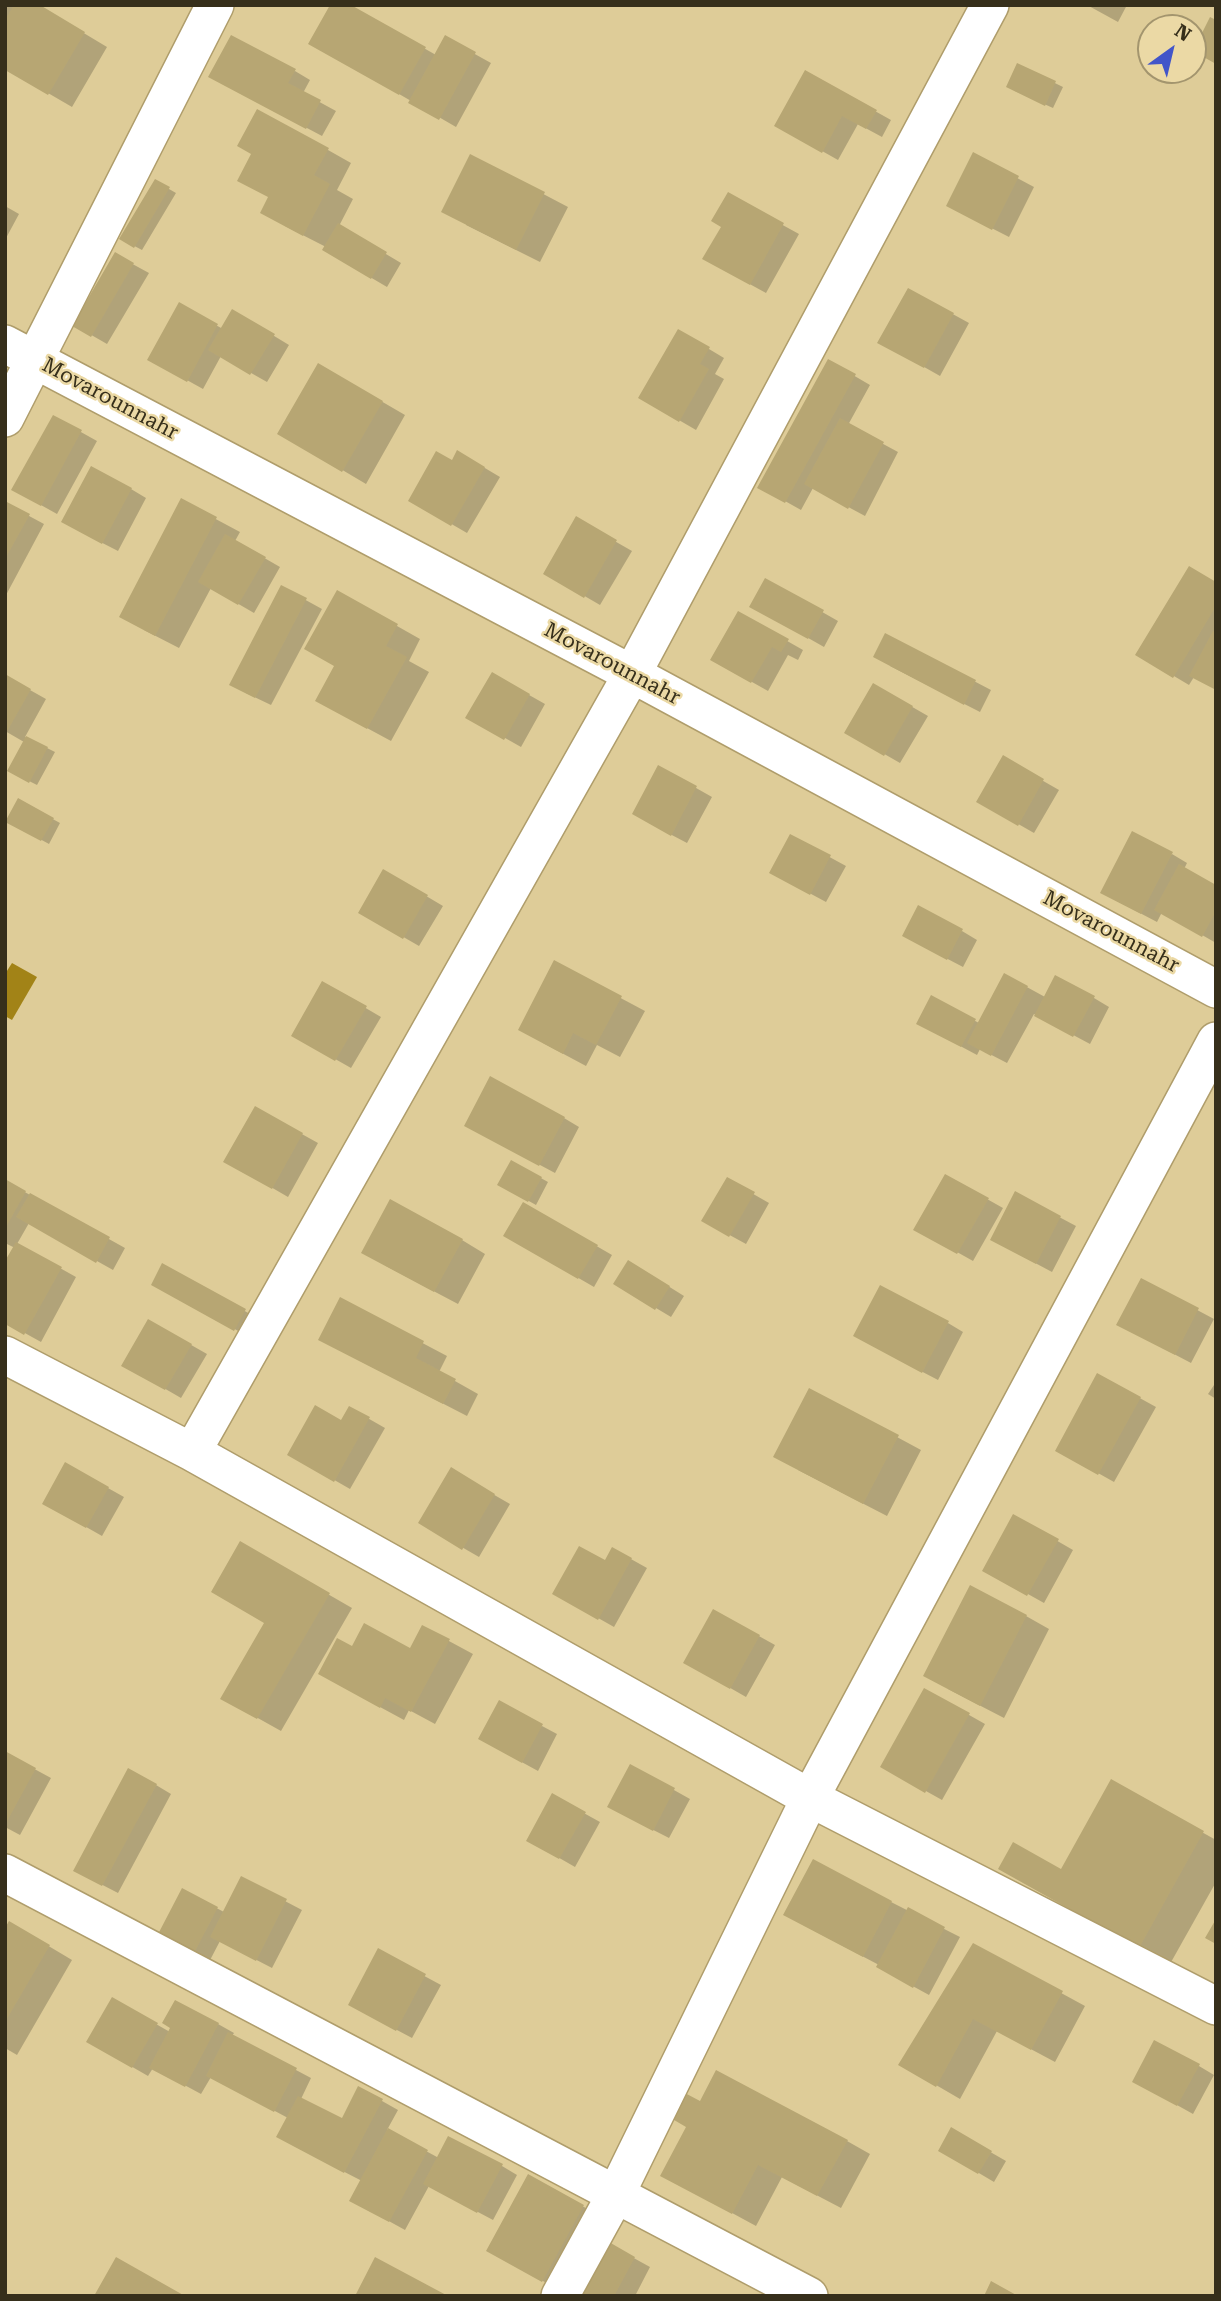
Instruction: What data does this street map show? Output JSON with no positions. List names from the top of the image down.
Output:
{
  "streets": {
    "street": ["Movarounnahr"]
  },
  "north": "top right"
}
